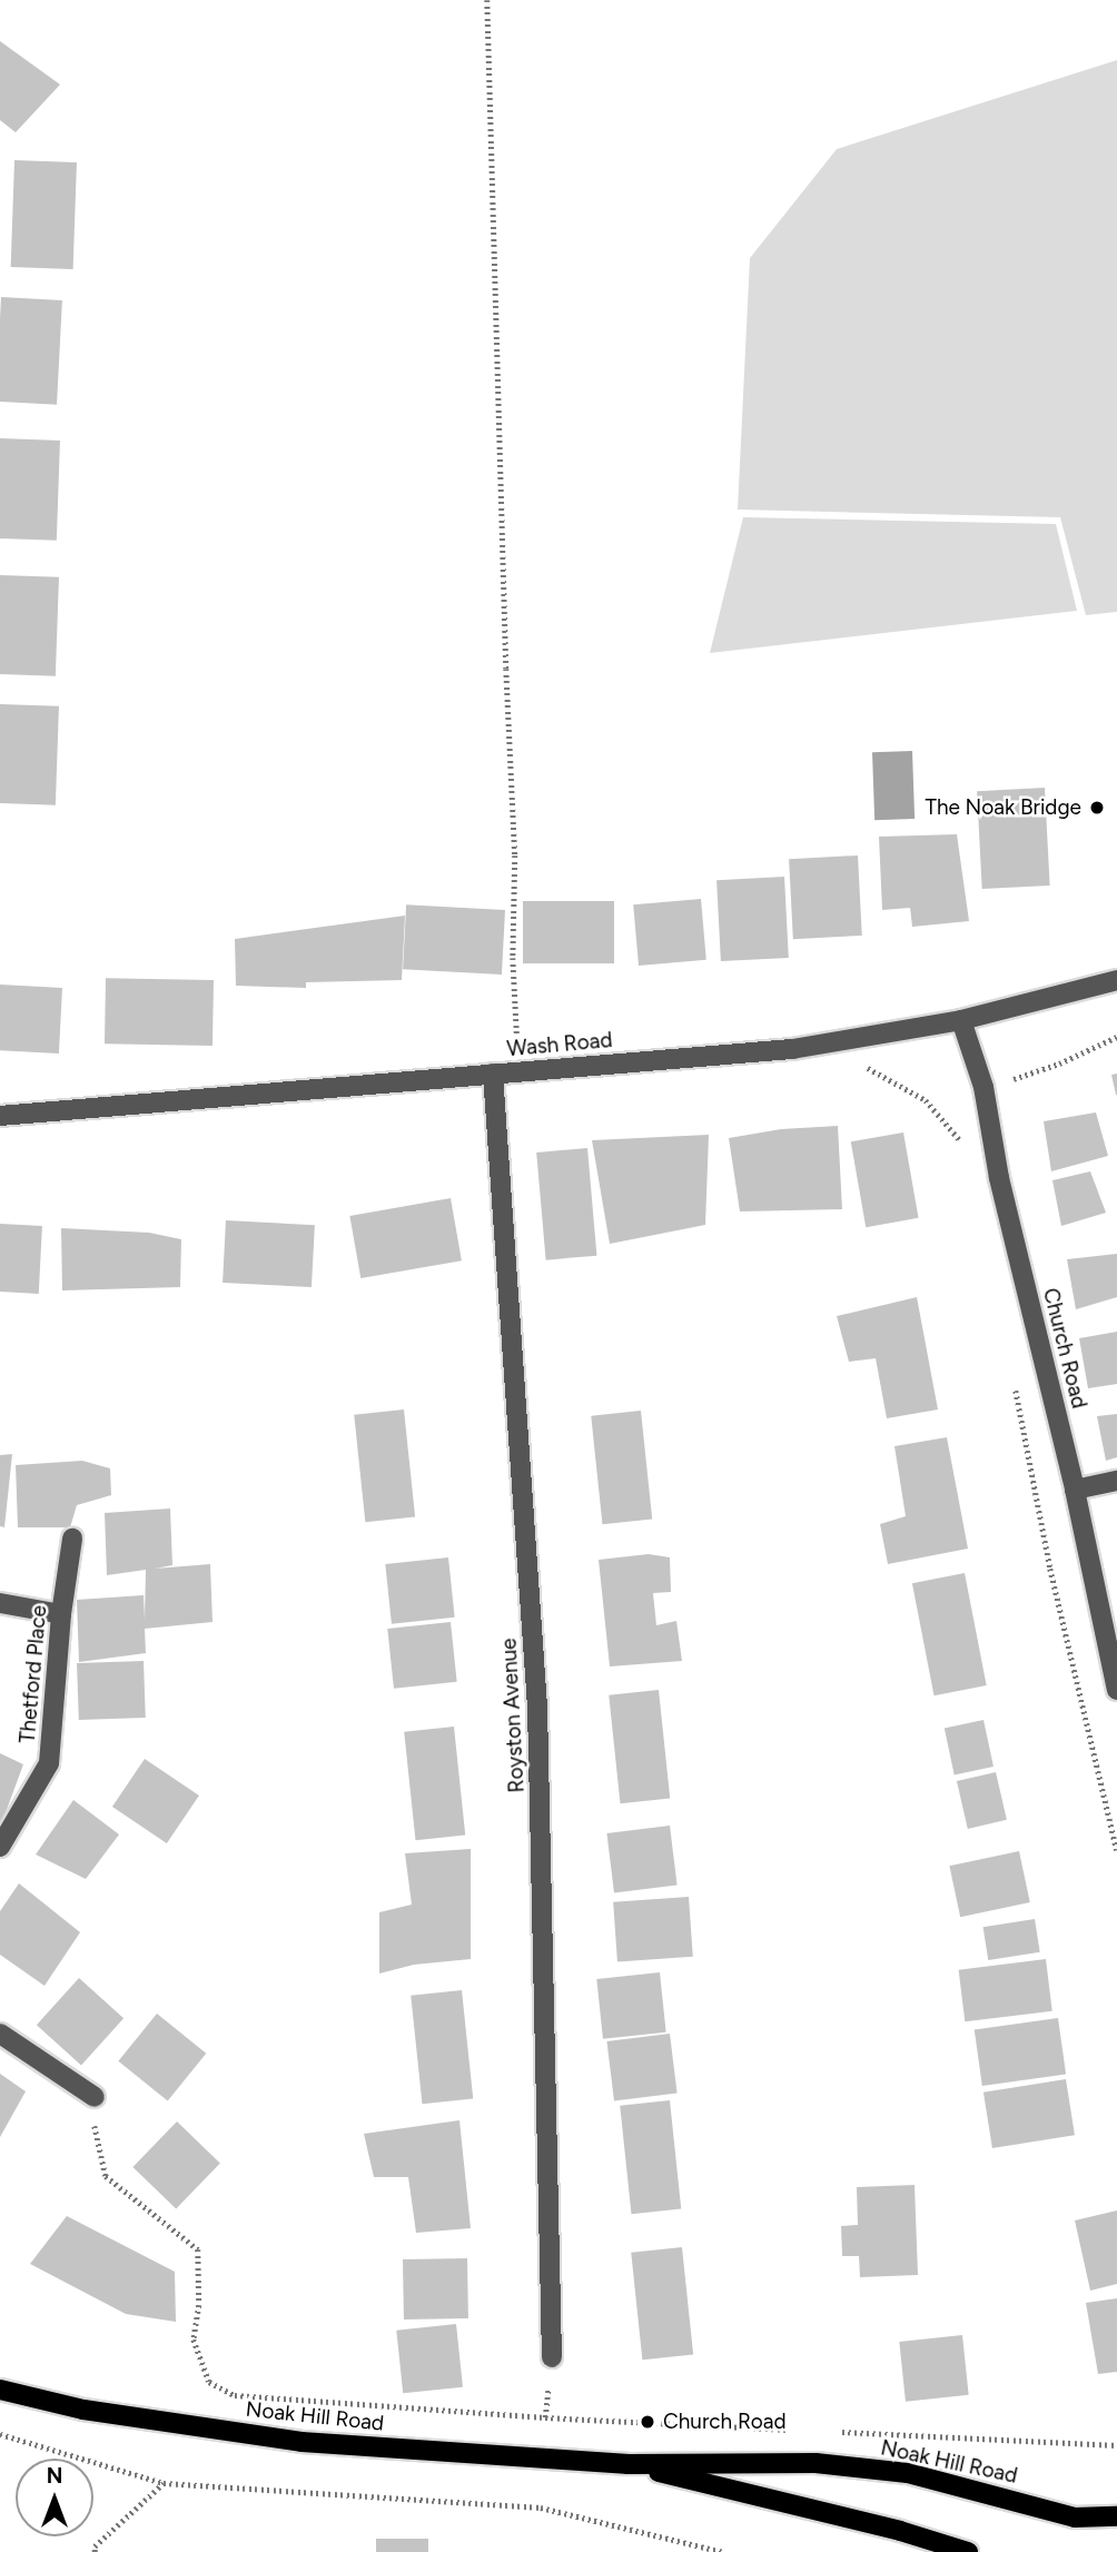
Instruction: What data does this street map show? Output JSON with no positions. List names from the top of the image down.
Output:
{
  "streets": {
    "main road": ["Noak Hill Road"],
    "street": [
      "Wash Road",
      "Church Road",
      "Thetford Place",
      "Royston Avenue"
    ]
  },
  "crossings": [
    ["Wash Road", "Church Road"],
    ["Wash Road", "Royston Avenue"]
  ],
  "places": ["The Noak Bridge", "Church Road"],
  "north": "top"
}
